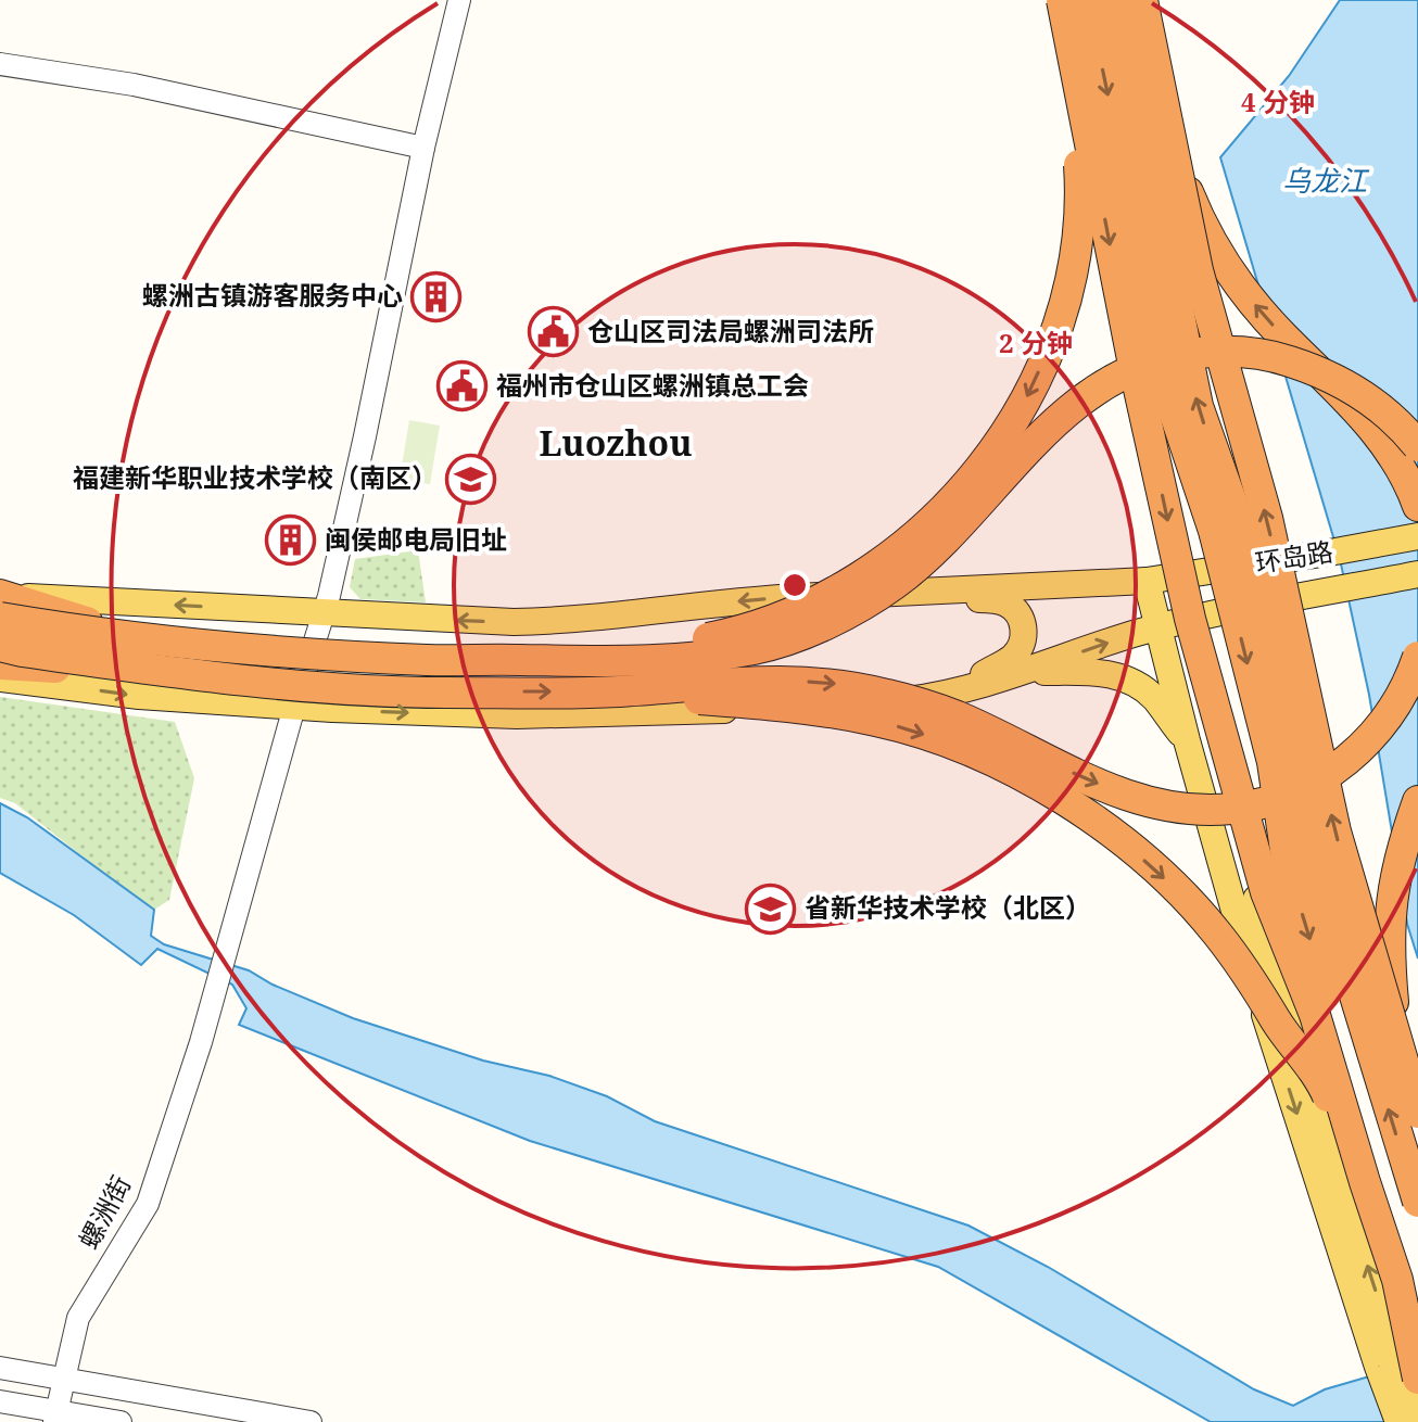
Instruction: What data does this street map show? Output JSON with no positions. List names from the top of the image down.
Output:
{
  "streets": {
    "main road": ["环岛路"],
    "street": ["螺洲街"]
  },
  "districts": ["Luozhou"],
  "water": ["乌龙江"],
  "places": {
    "building": ["螺洲古镇游客服务中心", "闽侯邮电局旧址"],
    "public building": ["仓山区司法局螺洲司法所", "福州市仓山区螺洲镇总工会"],
    "school or university": ["福建新华职业技术学校（南区）", "省新华技术学校（北区）"]
  },
  "rings": ["4 分钟", "2 分钟"]
}
